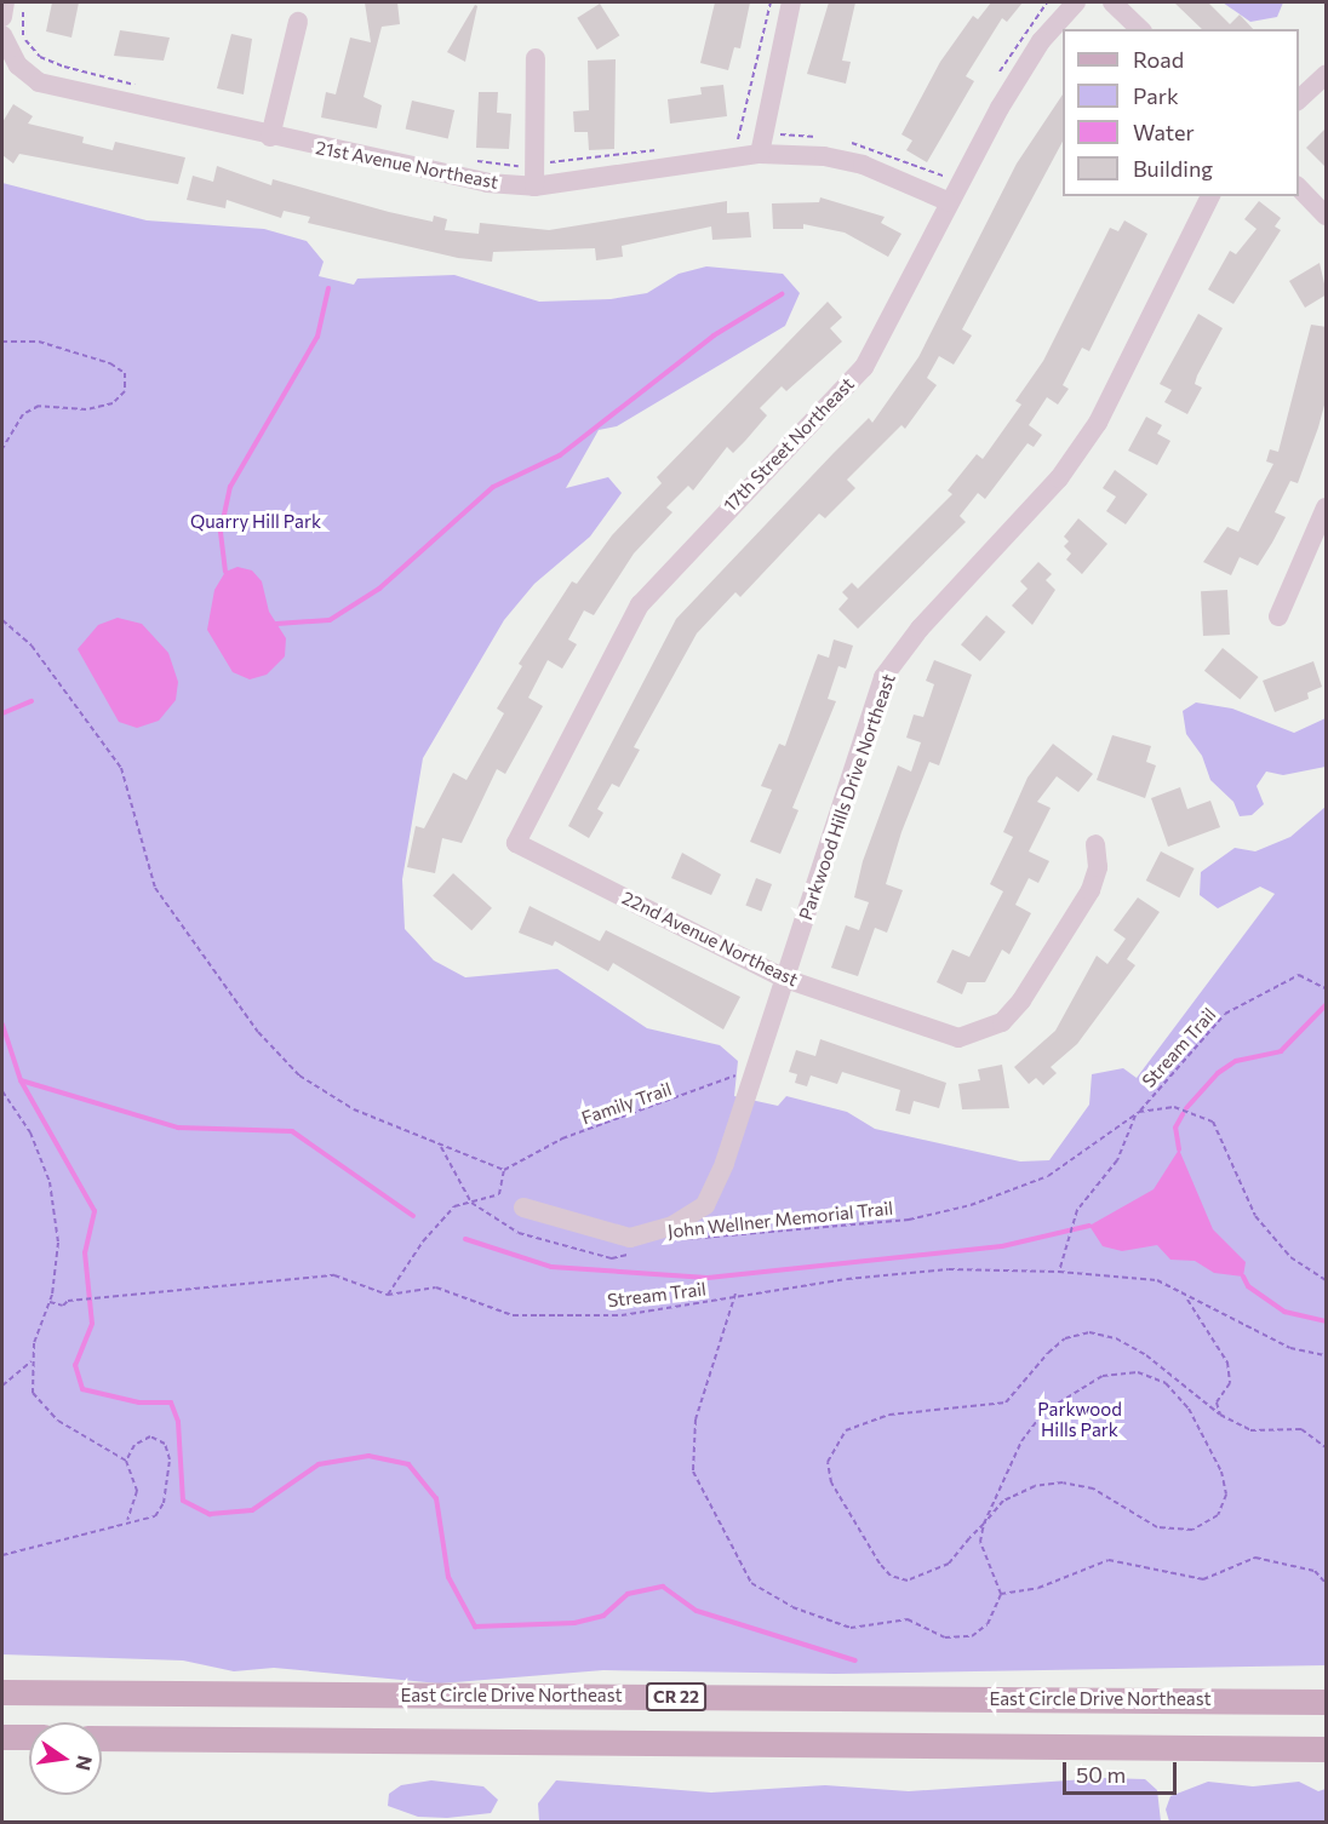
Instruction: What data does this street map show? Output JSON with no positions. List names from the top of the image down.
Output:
{
  "streets": {
    "main road": ["East Circle Drive Northeast", "CR 22"],
    "street": [
      "21st Avenue Northeast",
      "17th Street Northeast",
      "Parkwood Hills Drive Northeast",
      "22nd Avenue Northeast"
    ],
    "path": ["Stream Trail", "Family Trail", "John Wellner Memorial Trail"]
  },
  "crossings": [
    ["21st Avenue Northeast", "17th Street Northeast"],
    ["17th Street Northeast", "22nd Avenue Northeast"],
    ["Parkwood Hills Drive Northeast", "22nd Avenue Northeast"],
    ["Parkwood Hills Drive Northeast", "Family Trail"],
    ["Stream Trail", "John Wellner Memorial Trail"]
  ],
  "parks": ["Quarry Hill Park", "Parkwood Hills Park"],
  "legend": [
    "Road",
    "Park",
    "Water",
    "Building"
  ],
  "scale_bar": "50 m",
  "north": "right"
}
